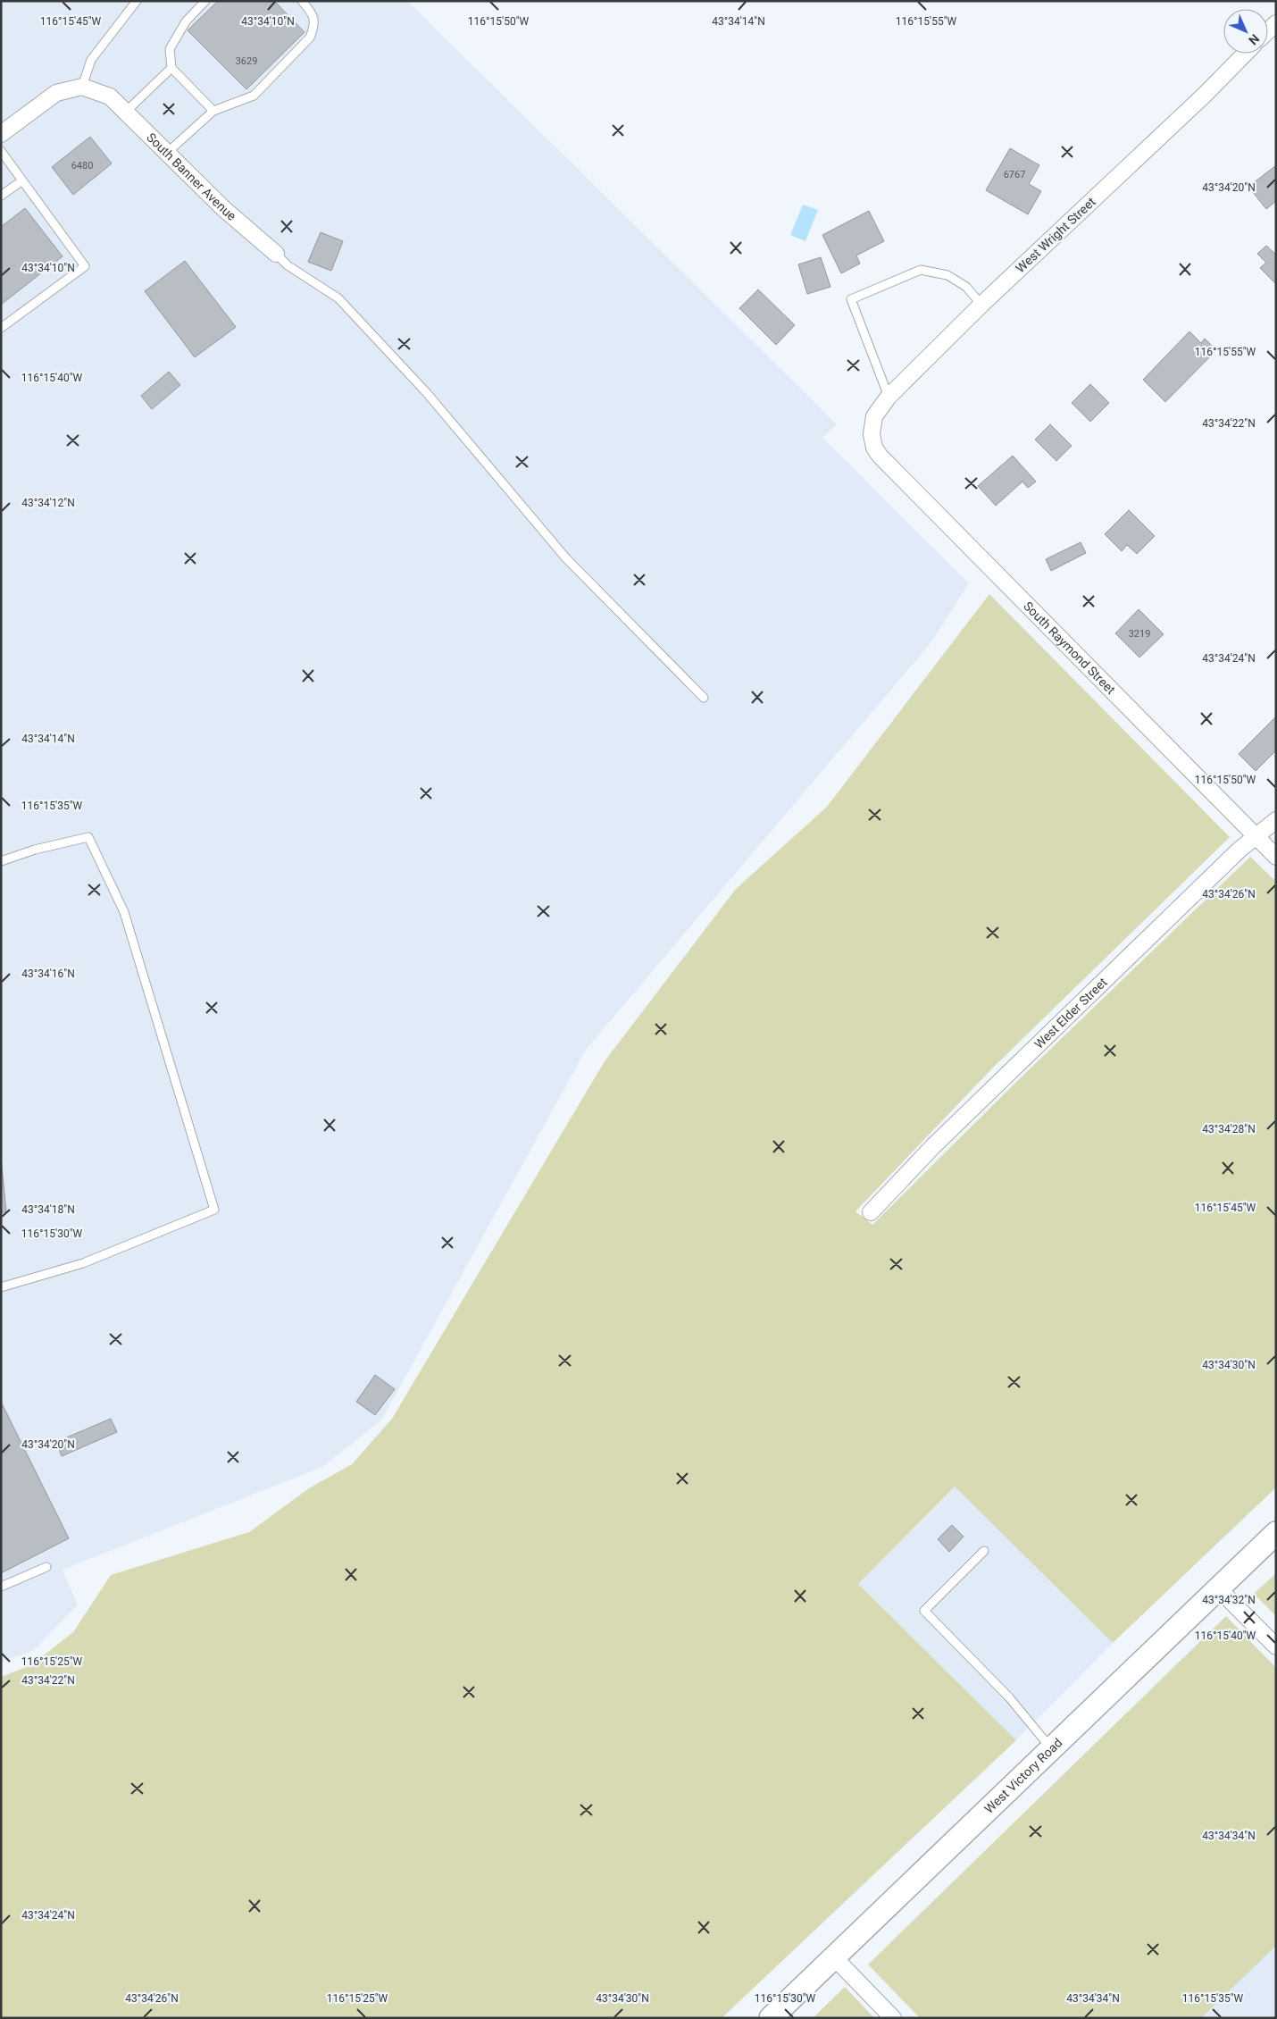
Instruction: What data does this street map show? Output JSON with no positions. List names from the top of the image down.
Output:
{
  "streets": {
    "main road": ["West Victory Road"],
    "street": [
      "South Banner Avenue",
      "West Wright Street",
      "South Raymond Street",
      "West Elder Street"
    ]
  },
  "crossings": [
    ["West Wright Street", "South Raymond Street"],
    ["South Raymond Street", "West Elder Street"]
  ],
  "house_numbers": [
    "3629",
    "6480",
    "6767",
    "3219"
  ],
  "north": "bottom right",
  "coordinates": [
    "116°15'45\"W",
    "43°34'10\"N",
    "116°15'50\"W",
    "43°34'14\"N",
    "116°15'55\"W",
    "43°34'20\"N",
    "116°15'40\"W",
    "43°34'22\"N",
    "43°34'12\"N",
    "43°34'24\"N",
    "116°15'35\"W",
    "43°34'26\"N",
    "43°34'16\"N",
    "43°34'28\"N",
    "43°34'18\"N",
    "116°15'30\"W",
    "43°34'30\"N",
    "43°34'32\"N",
    "116°15'25\"W",
    "43°34'34\"N"
  ]
}
